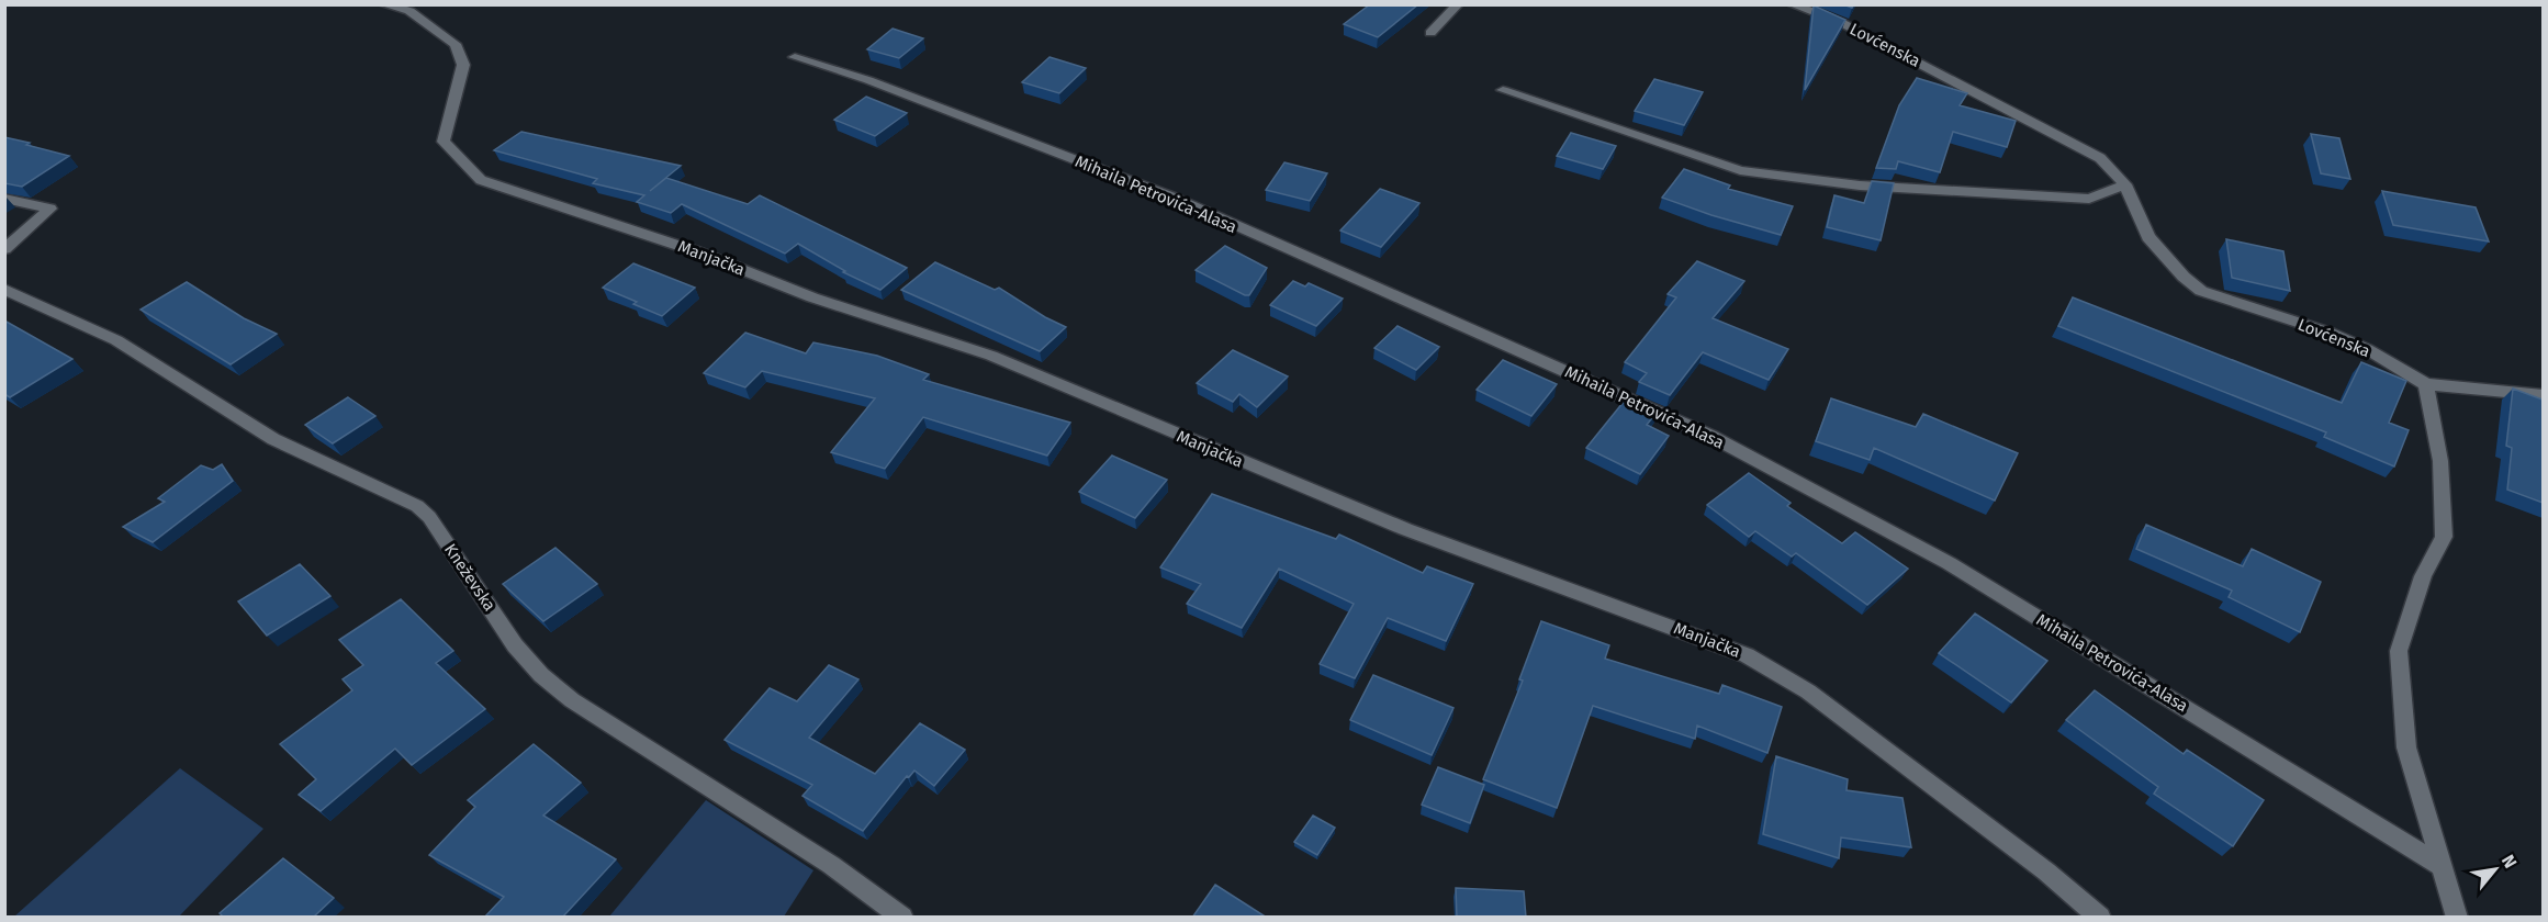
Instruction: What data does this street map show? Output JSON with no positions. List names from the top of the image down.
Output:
{
  "streets": {
    "street": [
      "Lovćenska",
      "Mihaila Petrovića-Alasa",
      "Manjačka",
      "Kneževska"
    ]
  },
  "north": "top right"
}
